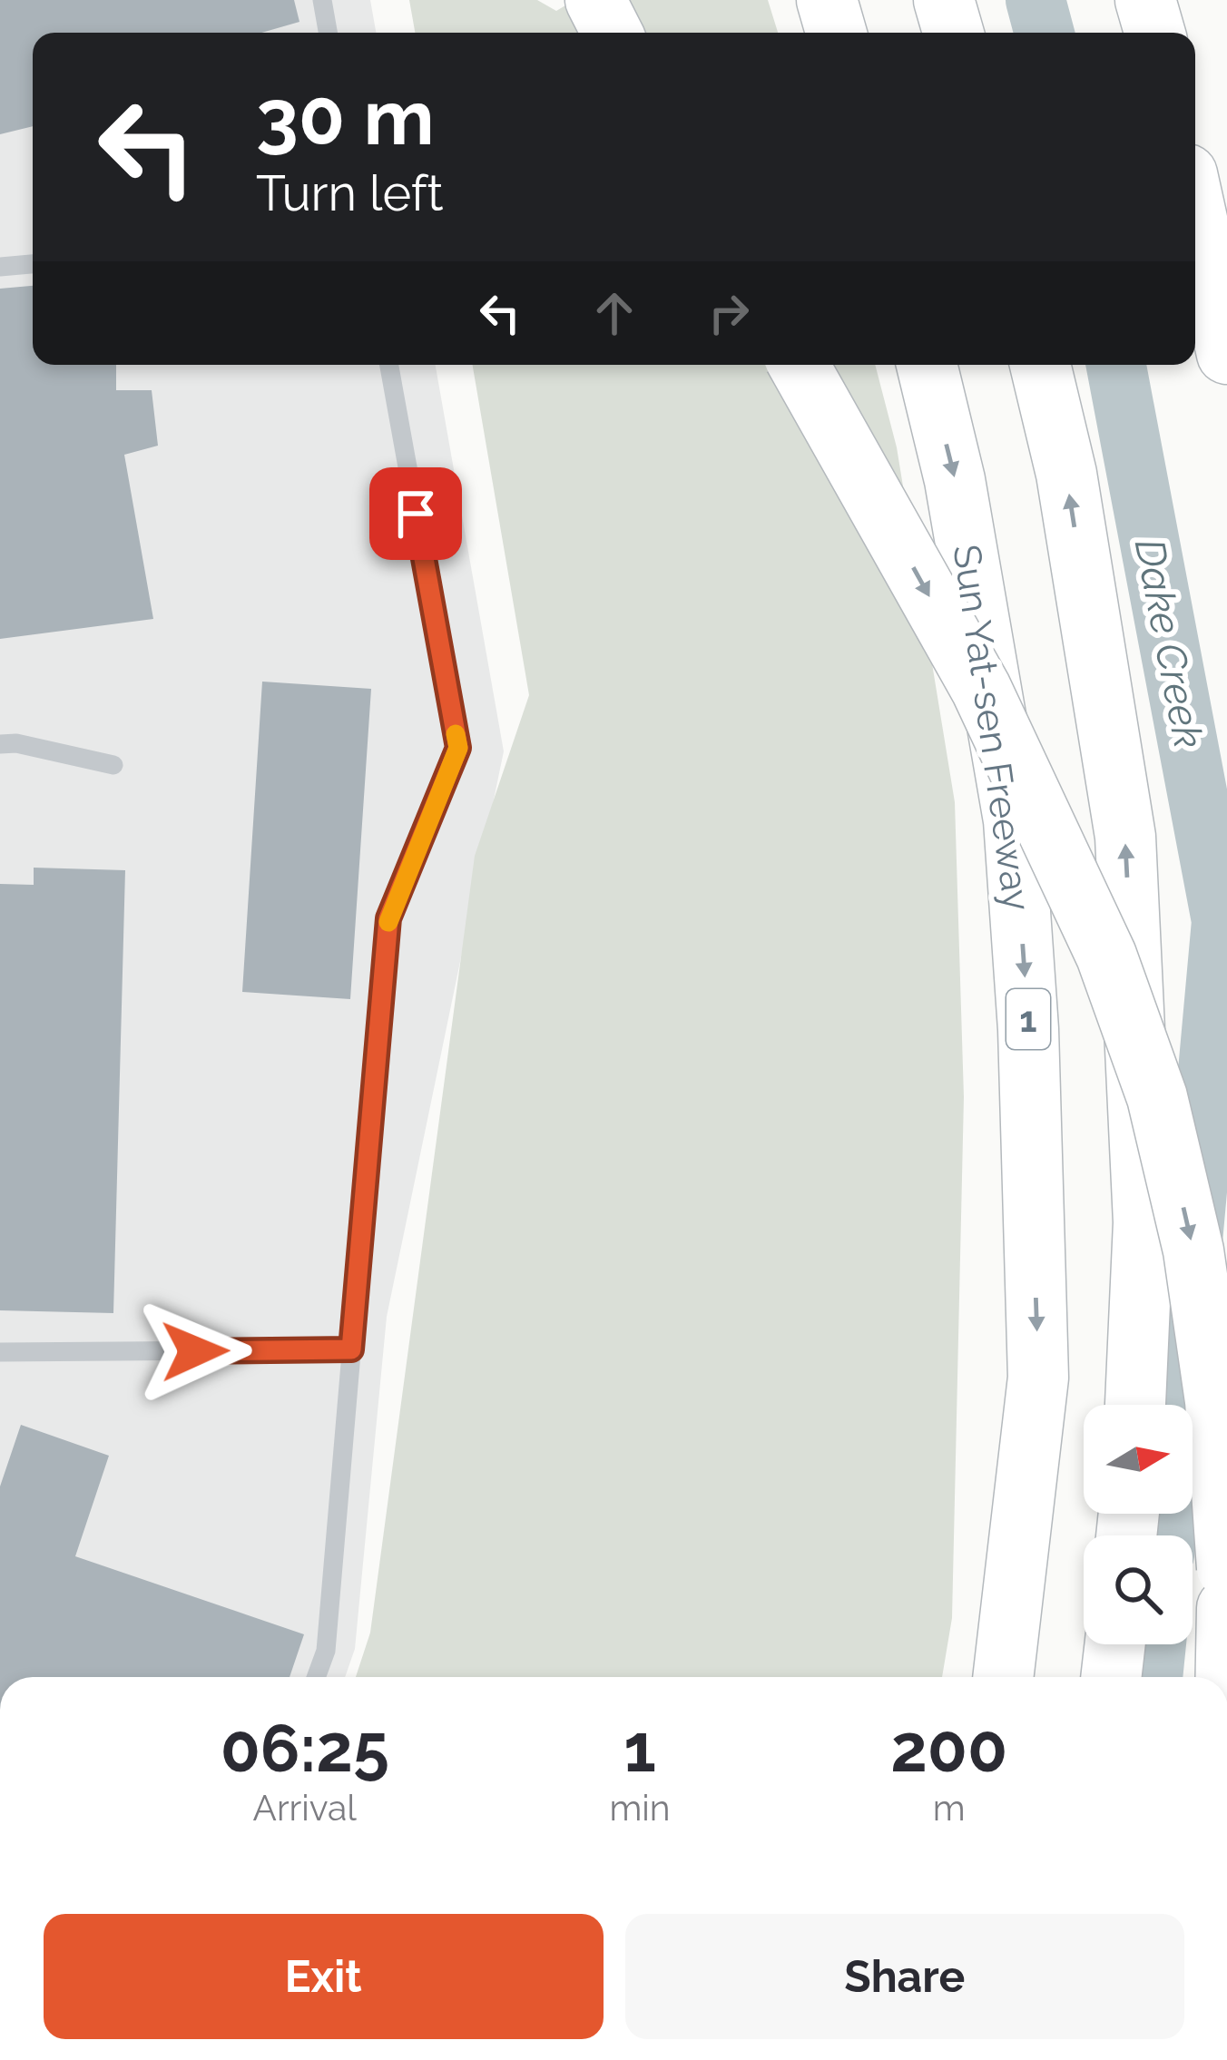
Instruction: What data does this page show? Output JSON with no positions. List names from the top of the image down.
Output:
{
  "streets": {
    "highway": ["Sun Yat-sen Freeway", "1"]
  },
  "water": ["Dake Creek"],
  "north": "right",
  "page": {
    "turn": ["30 m", "Turn left"],
    "eta": [
      "06:25",
      "Arrival",
      "1",
      "min",
      "200",
      "m"
    ],
    "buttons": ["Exit", "Share"]
  }
}
